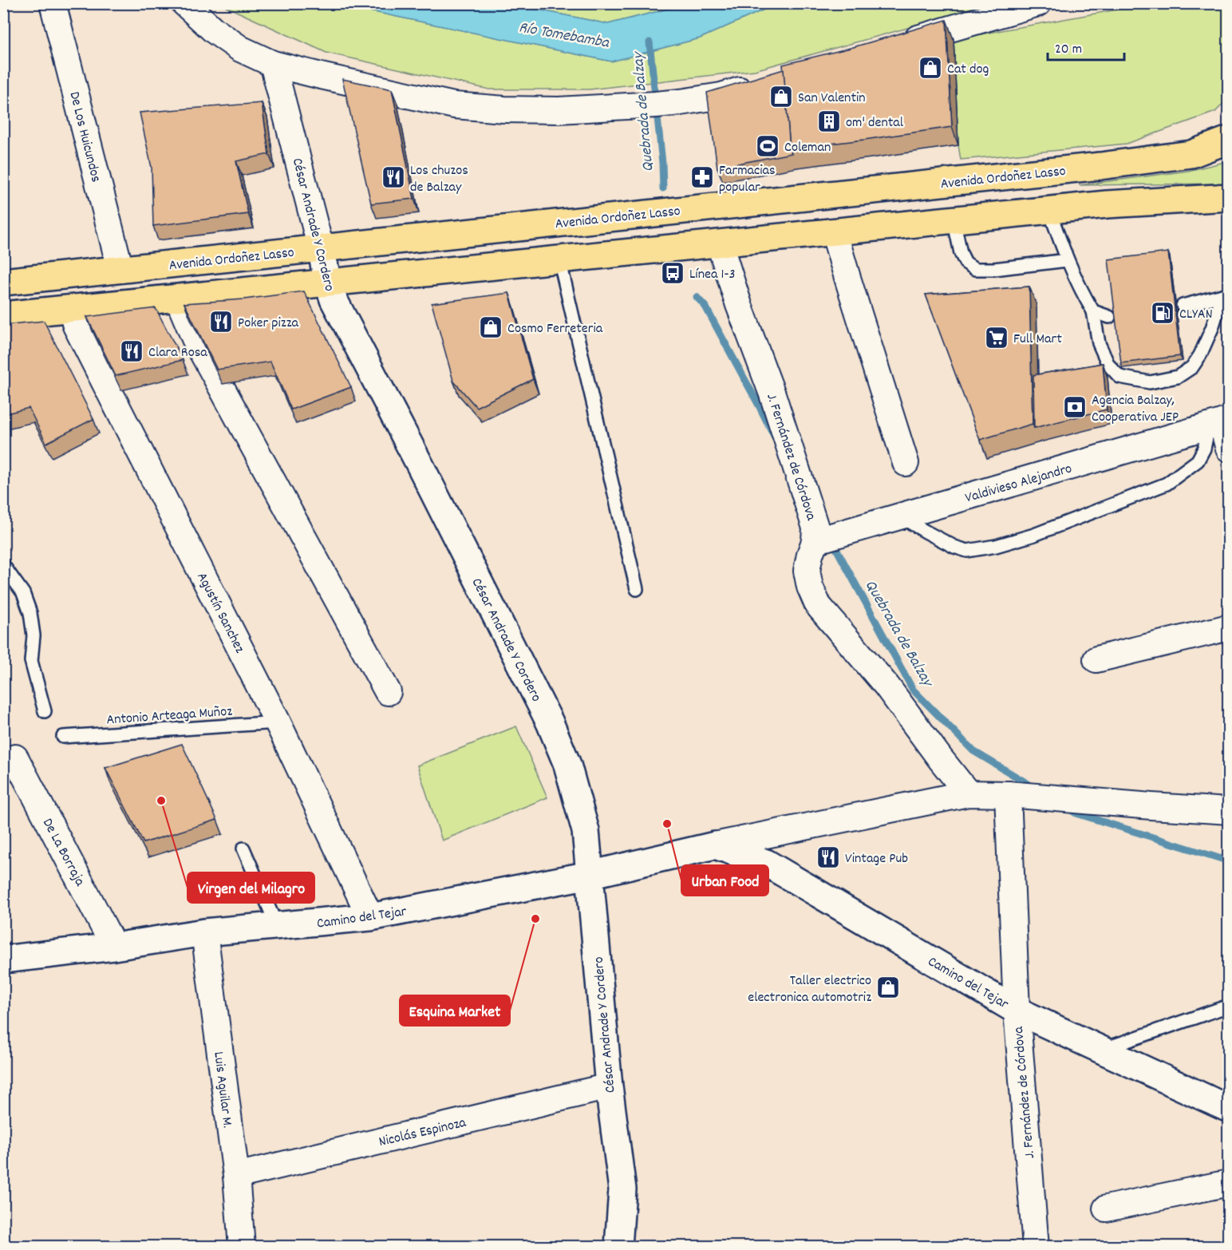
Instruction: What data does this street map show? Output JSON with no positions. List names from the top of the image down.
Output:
{
  "streets": {
    "main road": ["Avenida Ordoñez Lasso"],
    "street": [
      "De Los Huicundos",
      "César Andrade Y Cordero",
      "J. Fernández de Córdova",
      "Valdivieso Alejandro",
      "Agustín Sanchez",
      "De La Borraja",
      "Camino del Tejar",
      "Luis Aguilar M.",
      "Nicolás Espinoza"
    ],
    "lane": ["Antonio Arteaga Muñoz"]
  },
  "crossings": [
    ["De Los Huicundos", "Avenida Ordoñez Lasso"],
    ["Avenida Ordoñez Lasso", "César Andrade Y Cordero"],
    ["César Andrade Y Cordero", "Camino del Tejar"],
    ["César Andrade Y Cordero", "Nicolás Espinoza"],
    ["J. Fernández de Córdova", "Valdivieso Alejandro"],
    ["J. Fernández de Córdova", "Camino del Tejar"],
    ["Agustín Sanchez", "Antonio Arteaga Muñoz"],
    ["Agustín Sanchez", "Camino del Tejar"],
    ["De La Borraja", "Camino del Tejar"],
    ["Camino del Tejar", "Luis Aguilar M."],
    ["Luis Aguilar M.", "Nicolás Espinoza"]
  ],
  "water": ["Río Tomebamba", "Quebrada de Balzay"],
  "places": {
    "shop": [
      "Cat dog",
      "San Valentin",
      "Cosmo Ferreteria",
      "Taller electrico electronica automotriz"
    ],
    "building": ["om' dental"],
    "sports": ["Coleman"],
    "restaurant": [
      "Los chuzos de Balzay",
      "Poker pizza",
      "Clara Rosa",
      "Vintage Pub"
    ],
    "pharmacy": ["Farmacias popular"],
    "bus stop": ["Línea 1-3"],
    "fuel station": ["CLYAN"],
    "supermarket": ["Full Mart"],
    "bank": ["Agencia Balzay, Cooperativa JEP"],
    "other": ["Virgen del Milagro", "Urban Food", "Esquina Market"]
  },
  "scale_bar": "20 m"
}
